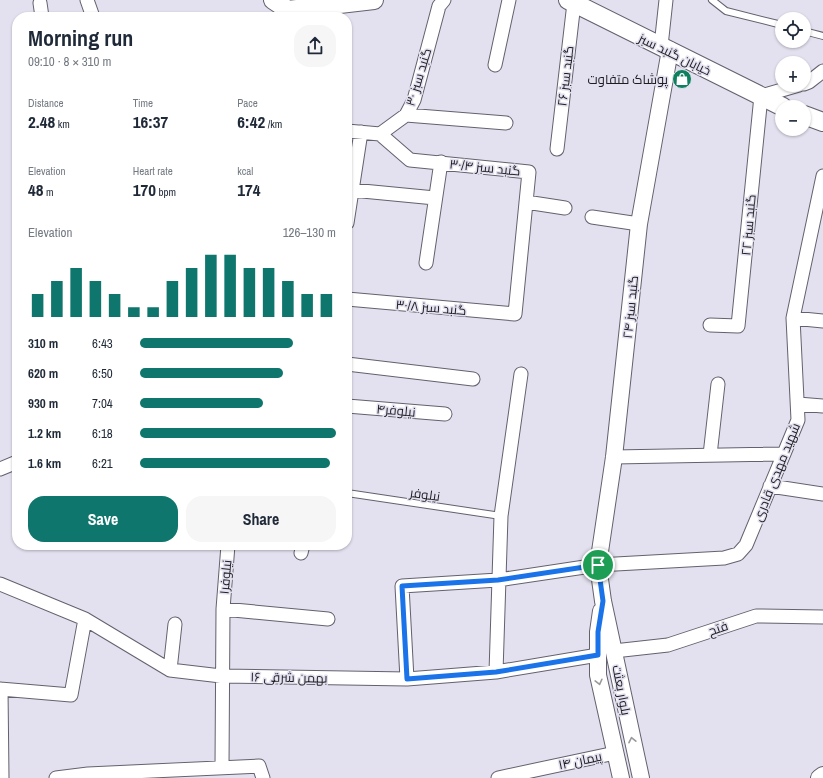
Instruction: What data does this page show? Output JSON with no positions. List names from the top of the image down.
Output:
{
  "streets": {
    "main road": ["خیابان گنبد سبز"],
    "street": [
      "گنبد سبز ۲۶",
      "گنبد سبز ۳۰",
      "گنبد سبز ۳۰/۴",
      "گنبد سبز ۲۲",
      "گنبد سبز ۳۰/۸",
      "گنبد سبز ۲۴",
      "نیلوفر۴",
      "شهید مهدی قادری",
      "نیلوفر۱",
      "فتح",
      "بهمن شرقی ۱۶",
      "بلوار بعثت",
      "پیمان ۱۴"
    ],
    "lane": ["نیلوفر"]
  },
  "crossings": [
    ["خیابان گنبد سبز", "گنبد سبز ۲۶"],
    ["خیابان گنبد سبز", "گنبد سبز ۲۲"],
    ["خیابان گنبد سبز", "گنبد سبز ۲۴"],
    ["گنبد سبز ۳۰", "گنبد سبز ۳۰/۴"],
    ["گنبد سبز ۳۰/۴", "گنبد سبز ۳۰/۸"],
    ["گنبد سبز ۲۴", "شهید مهدی قادری"],
    ["گنبد سبز ۲۴", "بلوار بعثت"],
    ["شهید مهدی قادری", "بهمن شرقی ۱۶"],
    ["شهید مهدی قادری", "بلوار بعثت"],
    ["نیلوفر۱", "بهمن شرقی ۱۶"],
    ["فتح", "بلوار بعثت"],
    ["بهمن شرقی ۱۶", "بلوار بعثت"],
    ["بلوار بعثت", "پیمان ۱۴"]
  ],
  "places": {
    "shop": ["پوشاک متفاوت"]
  },
  "page": {
    "map_buttons": ["+", "−"],
    "heading": ["Morning run", "09:10 · 8 × 310 m"],
    "stats": [
      ["Distance", "2.48 km"],
      ["Time", "16:37"],
      ["Pace", "6:42 /km"],
      ["Elevation", "48 m"],
      ["Heart rate", "170 bpm"],
      ["kcal", "174"]
    ],
    "chart": ["Elevation", "126–130 m"],
    "list": [
      {
        "name": "310 m",
        "note": "6:43"
      },
      {
        "name": "620 m",
        "note": "6:50"
      },
      {
        "name": "930 m",
        "note": "7:04"
      },
      {
        "name": "1.2 km",
        "note": "6:18"
      },
      {
        "name": "1.6 km",
        "note": "6:21"
      }
    ],
    "buttons": ["Save", "Share"]
  }
}
